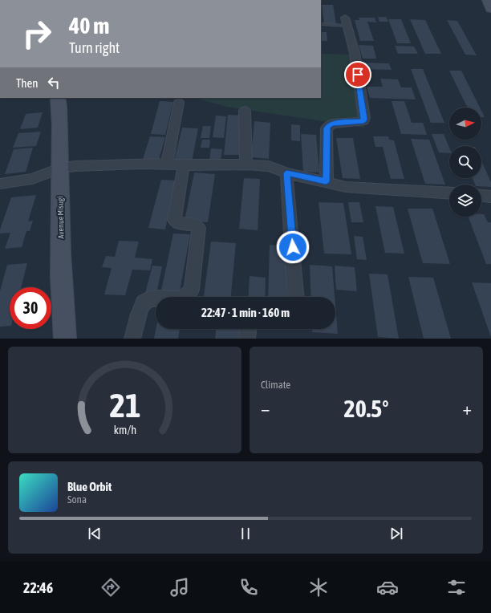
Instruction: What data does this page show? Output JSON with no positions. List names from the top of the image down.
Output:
{
  "streets": {
    "street": ["Avenue Misugi"]
  },
  "north": "right",
  "page": {
    "turn": ["40 m", "Turn right"],
    "then": "Then",
    "limit": "30",
    "trip": "22:47 · 1 min · 160 m",
    "tile": "Climate",
    "heat": ["−", "20.5°", "+"],
    "song": ["Blue Orbit", "Sona"],
    "tabs": "22:46",
    "gauge": ["21", "km/h"]
  }
}
